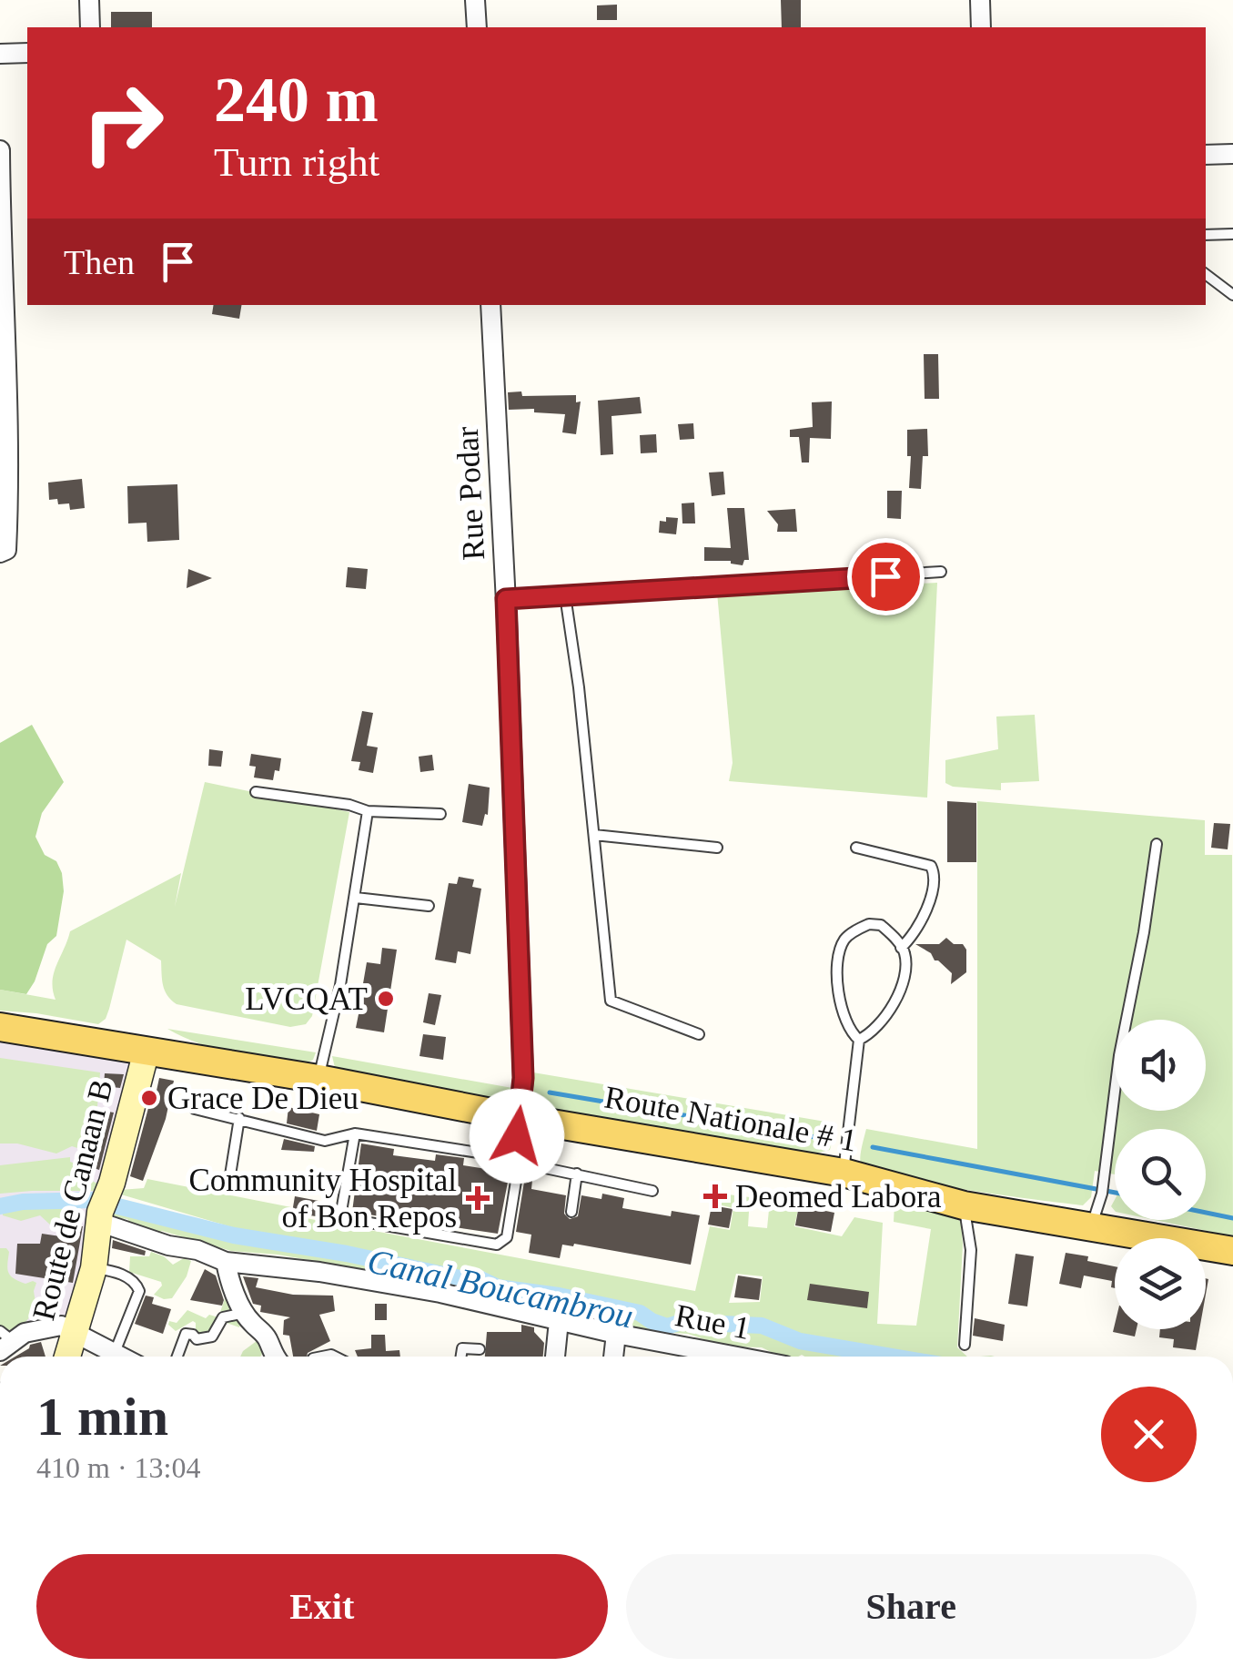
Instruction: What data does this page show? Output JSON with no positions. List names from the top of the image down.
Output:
{
  "streets": {
    "main road": ["Route Nationale # 1"],
    "street": ["Rue Podar", "Route de Canaan B", "Rue 1"]
  },
  "crossings": [
    ["Rue Podar", "Route Nationale # 1"],
    ["Route Nationale # 1", "Route de Canaan B"],
    ["Route de Canaan B", "Rue 1"]
  ],
  "water": ["Canal Boucambrou"],
  "places": {
    "other": ["LVCQAT", "Grace De Dieu"],
    "health": ["Deomed Labora", "Community Hospital of Bon Repos"]
  },
  "page": {
    "turn": ["240 m", "Turn right"],
    "then": "Then",
    "heading": ["1 min", "410 m · 13:04"],
    "buttons": ["Exit", "Share"]
  }
}
